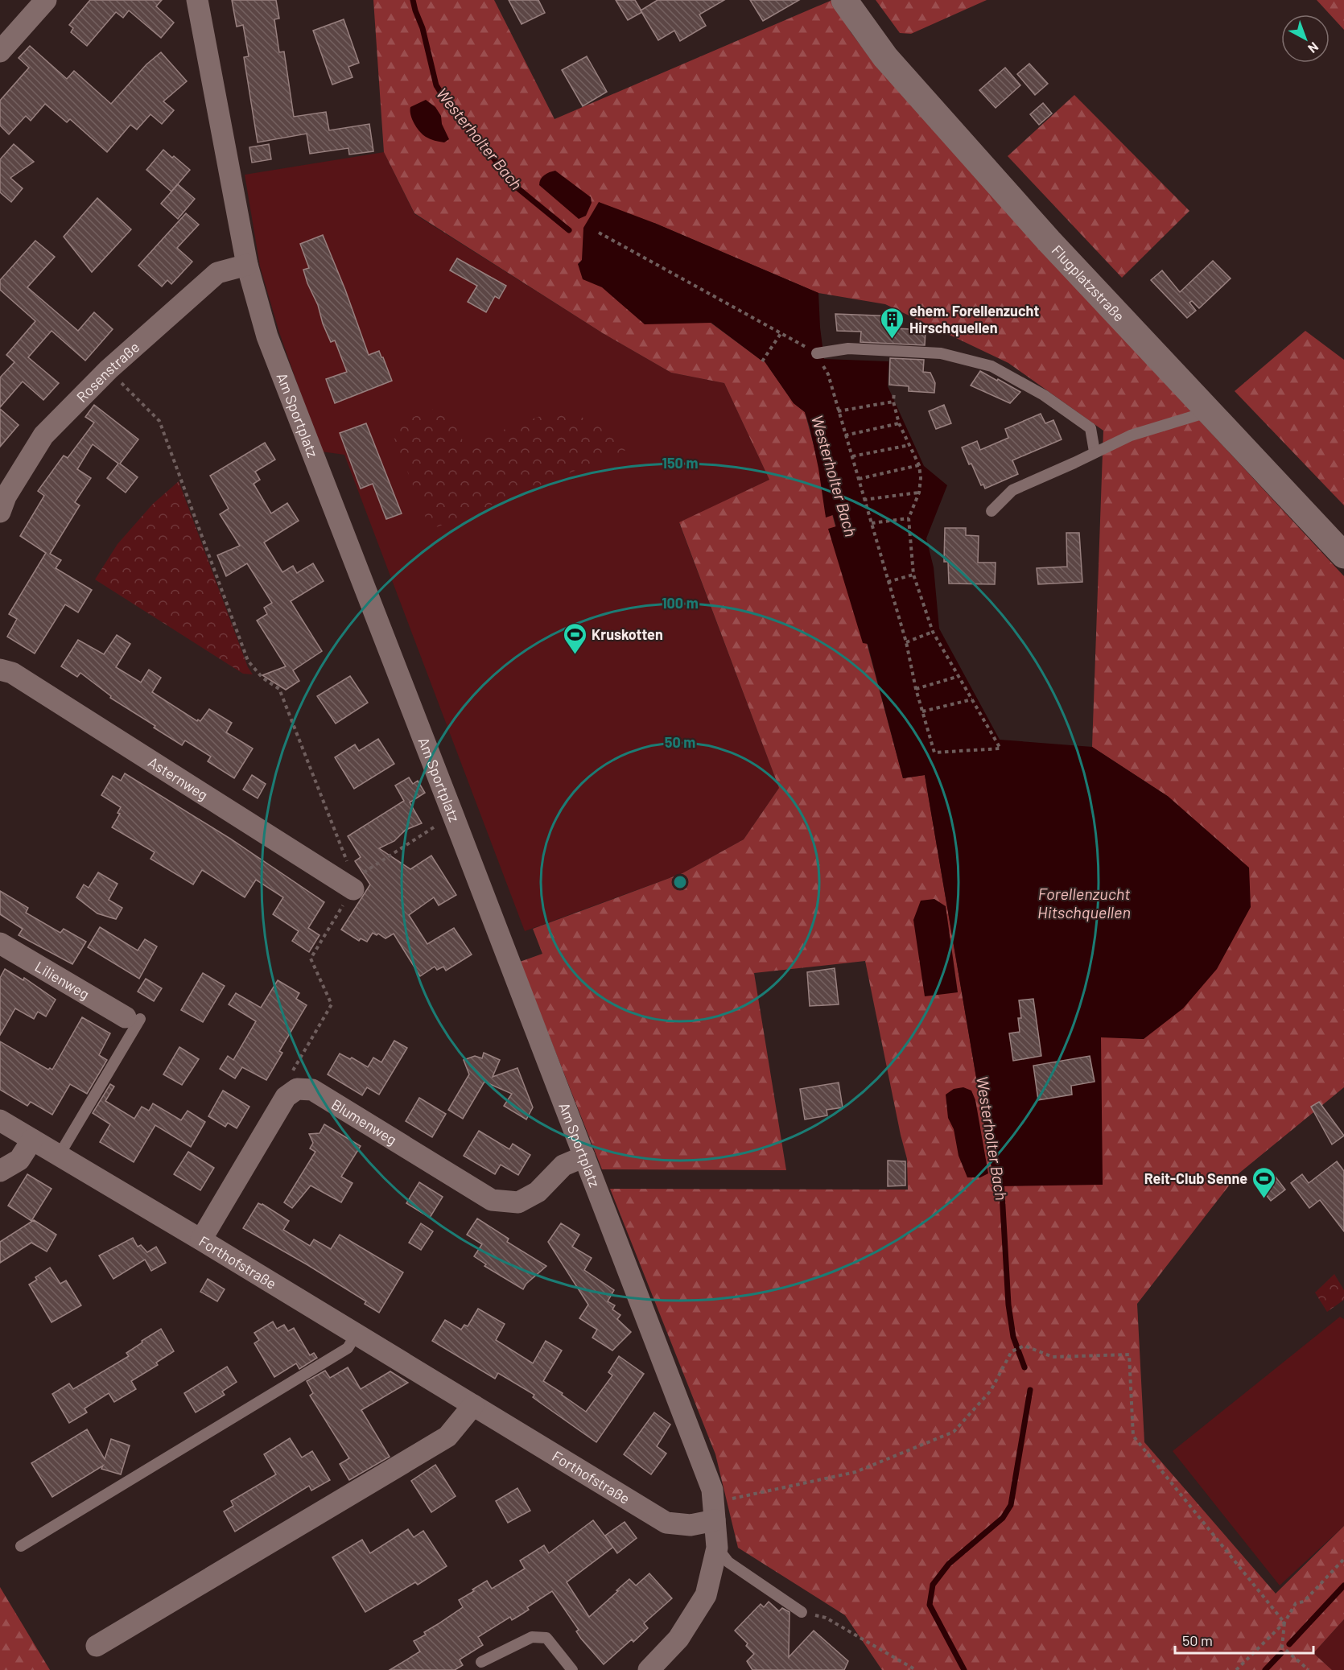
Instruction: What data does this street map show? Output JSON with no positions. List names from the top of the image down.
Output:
{
  "streets": {
    "street": [
      "Flugplatzstraße",
      "Rosenstraße",
      "Am Sportplatz",
      "Asternweg",
      "Lilienweg",
      "Blumenweg",
      "Forthofstraße"
    ]
  },
  "crossings": [
    ["Rosenstraße", "Am Sportplatz"],
    ["Am Sportplatz", "Blumenweg"],
    ["Am Sportplatz", "Forthofstraße"]
  ],
  "water": ["Westerholter Bach", "Forellenzucht Hitschquellen"],
  "places": {
    "building": ["ehem. Forellenzucht Hirschquellen"],
    "sports": ["Kruskotten", "Reit-Club Senne"]
  },
  "scale_bar": "50 m",
  "north": "bottom right",
  "rings": ["150 m", "100 m", "50 m"]
}
